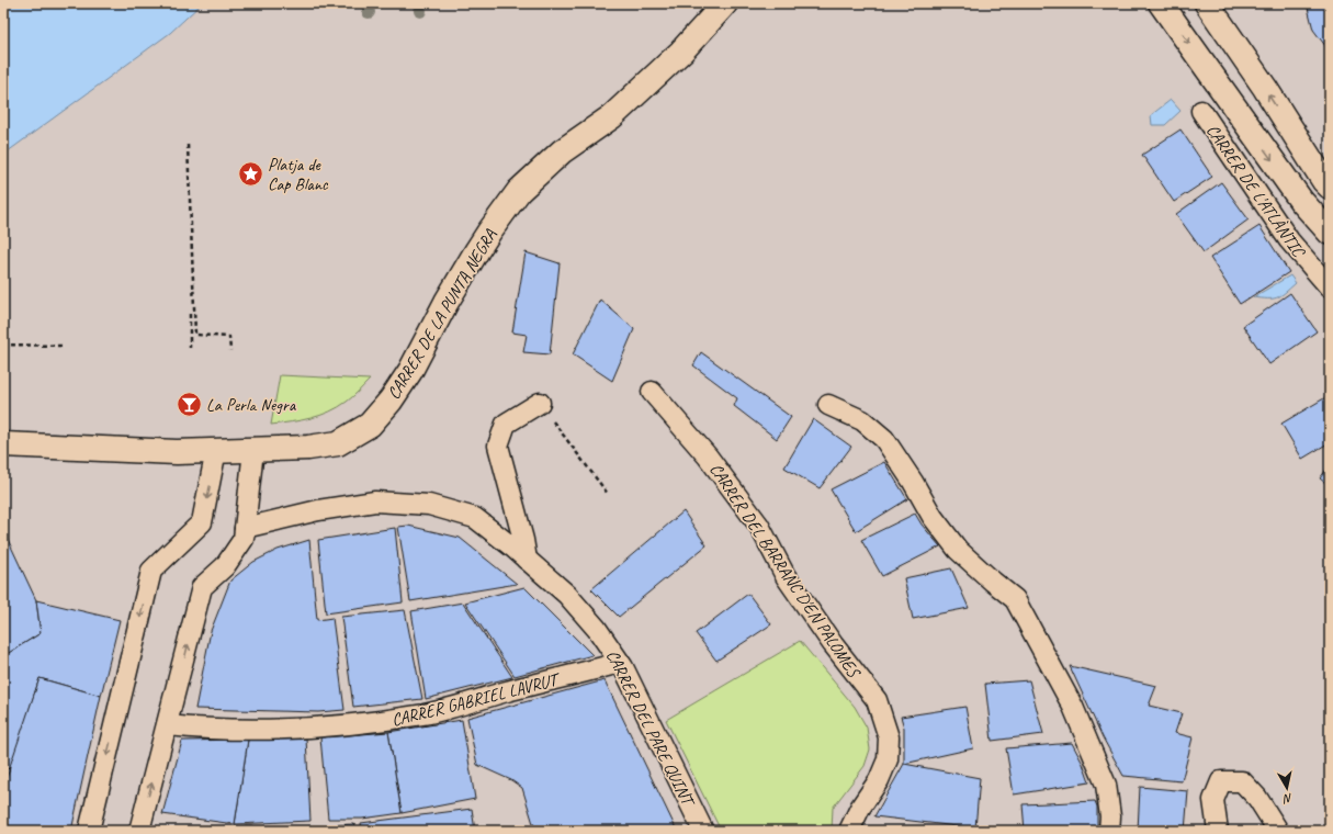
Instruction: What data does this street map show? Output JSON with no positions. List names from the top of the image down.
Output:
{
  "streets": {
    "street": [
      "CARRER DE L'ATLÀNTIC",
      "CARRER DE LA PUNTA NEGRA",
      "CARRER DEL BARRANC D'EN PALOMES",
      "CARRER GABRIEL LAVRUT",
      "CARRER DEL PARE QUINT"
    ]
  },
  "crossings": [
    ["CARRER GABRIEL LAVRUT", "CARRER DEL PARE QUINT"]
  ],
  "places": {
    "place": ["Platja de Cap Blanc"],
    "bar": ["La Perla Negra"]
  },
  "north": "bottom"
}
